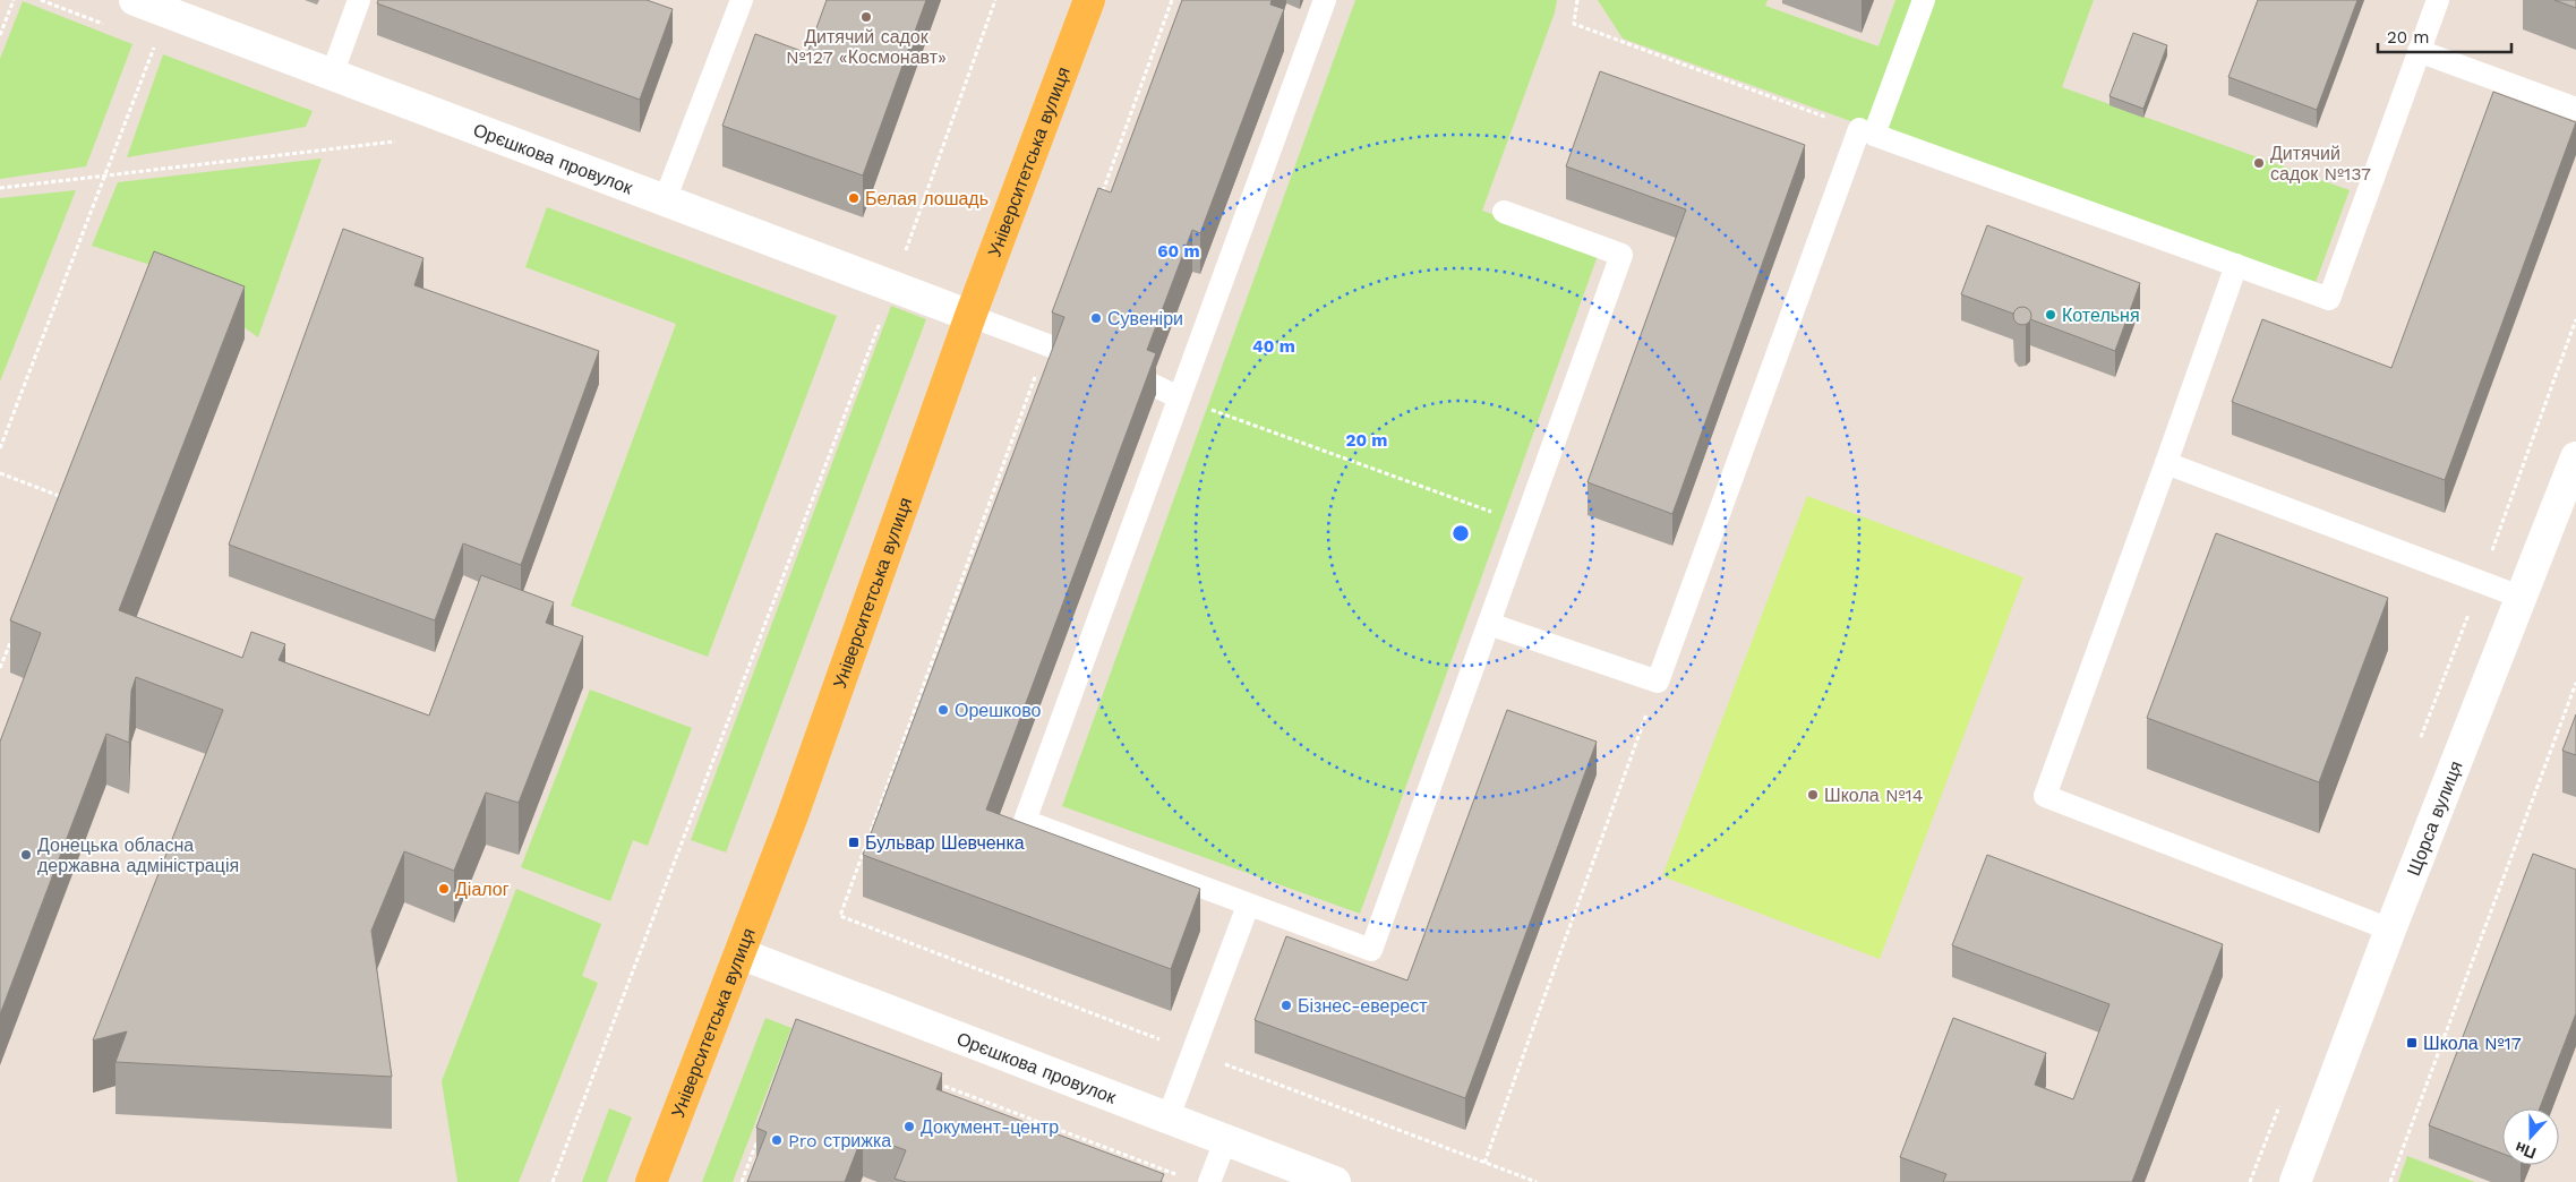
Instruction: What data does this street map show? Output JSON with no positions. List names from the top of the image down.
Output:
{
  "streets": {
    "main road": ["Університетська вулиця"],
    "street": ["Орєшкова провулок", "Щорса вулиця"]
  },
  "crossings": [
    ["Орєшкова провулок", "Університетська вулиця"]
  ],
  "places": {
    "other": [
      "Дитячий садок №127 «Космонавт»",
      "Дитячий садок №137",
      "Белая лошадь",
      "Котельня",
      "Сувеніри",
      "Орешково",
      "Школа №14",
      "Донецька обласна державна адміністрація",
      "Діалог",
      "Бізнес-еверест",
      "Документ-центр",
      "Pro стрижка"
    ],
    "transit": ["Бульвар Шевченка", "Школа №17"]
  },
  "scale_bar": "20 m",
  "north": "bottom",
  "rings": ["60 m", "40 m", "20 m"]
}
